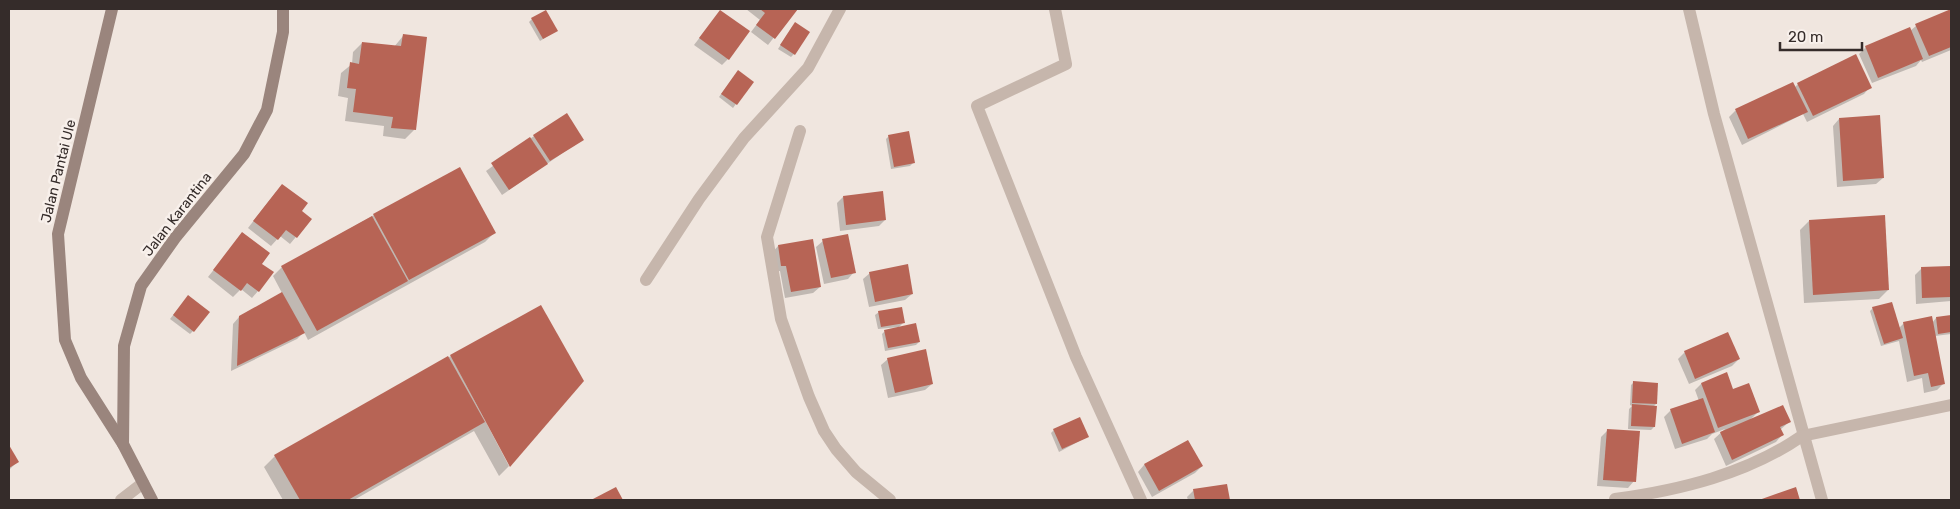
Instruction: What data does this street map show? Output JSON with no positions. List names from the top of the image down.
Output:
{
  "streets": {
    "main road": ["Jalan Pantai Ule", "Jalan Karantina"]
  },
  "crossings": [
    ["Jalan Pantai Ule", "Jalan Karantina"]
  ],
  "scale_bar": "20 m"
}
